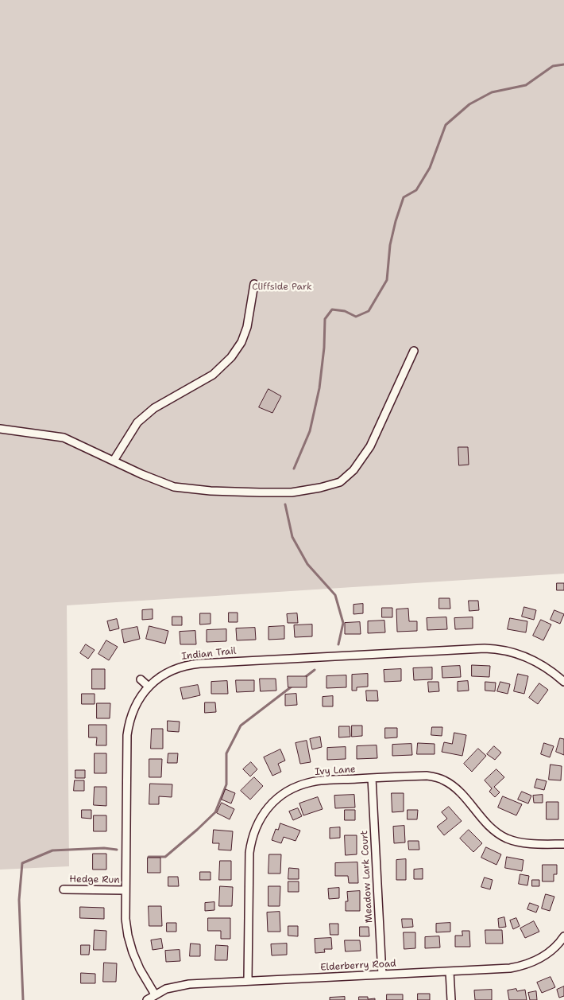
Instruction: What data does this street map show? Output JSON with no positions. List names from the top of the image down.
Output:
{
  "streets": {
    "street": [
      "Indian Trail",
      "Ivy Lane",
      "Meadow Lark Court",
      "Hedge Run",
      "Elderberry Road"
    ]
  },
  "crossings": [
    ["Indian Trail", "Hedge Run"],
    ["Indian Trail", "Elderberry Road"],
    ["Ivy Lane", "Meadow Lark Court"],
    ["Ivy Lane", "Elderberry Road"],
    ["Meadow Lark Court", "Elderberry Road"]
  ],
  "parks": ["Cliffside Park"]
}
